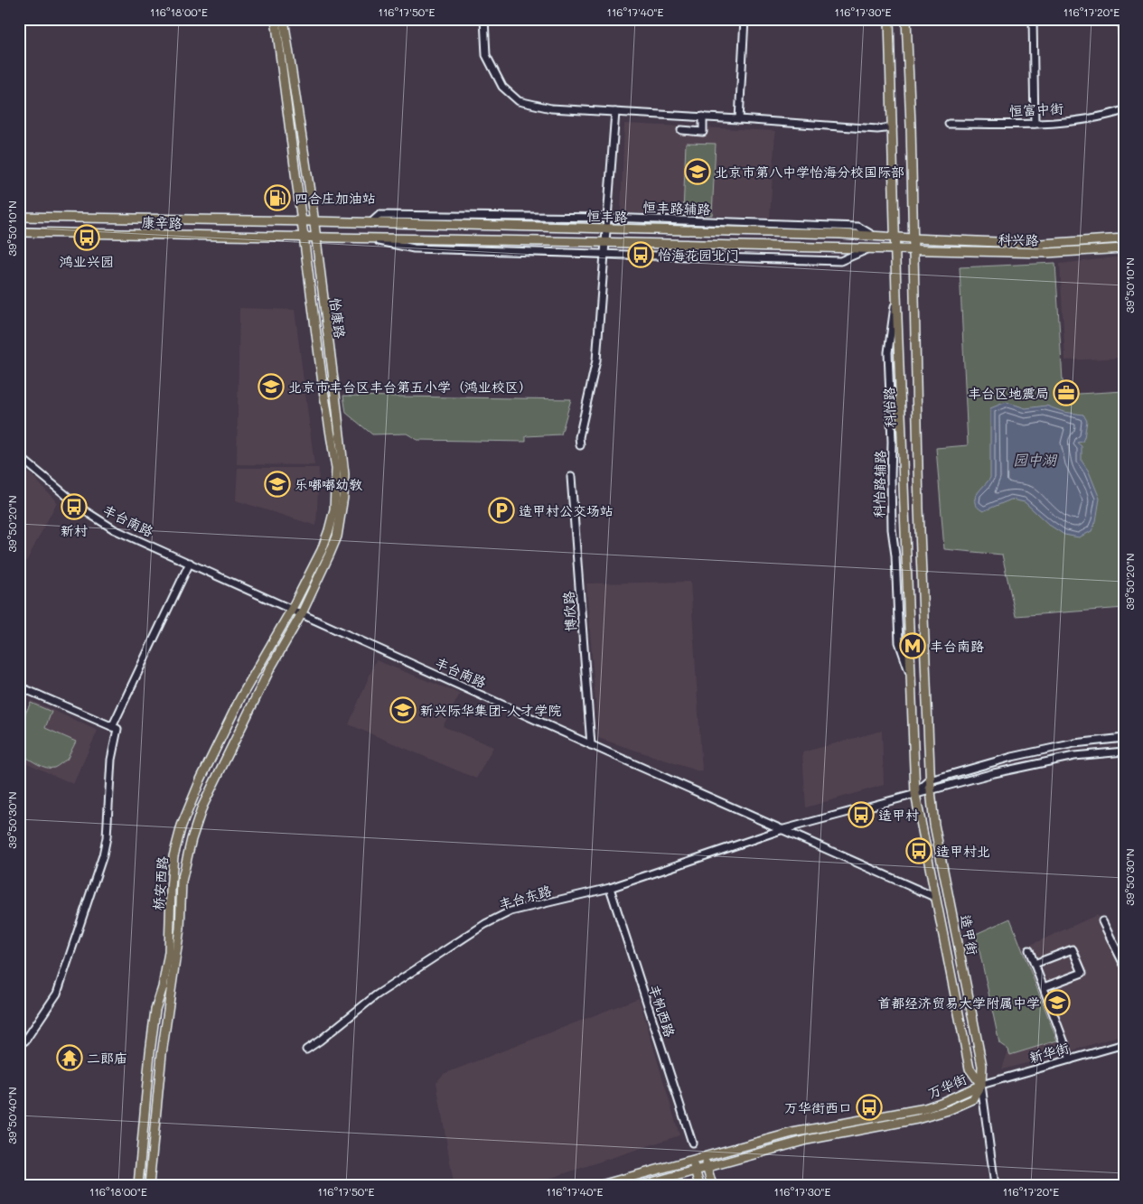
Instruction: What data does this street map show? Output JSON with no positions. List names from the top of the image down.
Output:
{
  "streets": {
    "main road": [
      "恒丰路",
      "康辛路",
      "科兴路",
      "怡康路",
      "科怡路",
      "桥安西路",
      "造甲街",
      "万华街"
    ],
    "street": [
      "恒富中街",
      "恒丰路辅路",
      "科怡路辅路",
      "丰台南路",
      "博欣路",
      "丰台东路",
      "丰帆西路",
      "新华街"
    ]
  },
  "crossings": [
    ["恒丰路辅路", "恒丰路"],
    ["恒丰路", "康辛路"],
    ["恒丰路", "科兴路"],
    ["恒丰路", "怡康路"],
    ["恒丰路", "科怡路"],
    ["康辛路", "怡康路"],
    ["科兴路", "科怡路"],
    ["怡康路", "丰台南路"],
    ["怡康路", "桥安西路"],
    ["科怡路", "科怡路辅路"],
    ["科怡路", "造甲街"],
    ["丰台南路", "博欣路"],
    ["丰台南路", "桥安西路"],
    ["丰台南路", "丰台东路"],
    ["丰台东路", "丰帆西路"],
    ["造甲街", "新华街"],
    ["造甲街", "万华街"],
    ["新华街", "万华街"]
  ],
  "water": ["园中湖"],
  "places": {
    "school or university": [
      "北京市第八中学怡海分校国际部",
      "北京市丰台区丰台第五小学（鸿业校区）",
      "乐嘟嘟幼教",
      "新兴际华集团-人才学院",
      "首都经济贸易大学附属中学"
    ],
    "fuel station": ["四合庄加油站"],
    "bus stop": [
      "鸿业兴园",
      "怡海花园北门",
      "新村",
      "造甲村",
      "造甲村北",
      "万华街西口"
    ],
    "office": ["丰台区地震局"],
    "parking": ["造甲村公交场站"],
    "metro station": ["丰台南路"],
    "temple": ["二郎庙"]
  },
  "coordinates": [
    "116°18'00\"E",
    "116°17'50\"E",
    "116°17'40\"E",
    "116°17'30\"E",
    "116°17'20\"E",
    "39°50'10\"N",
    "39°50'20\"N",
    "39°50'30\"N",
    "39°50'40\"N"
  ]
}
